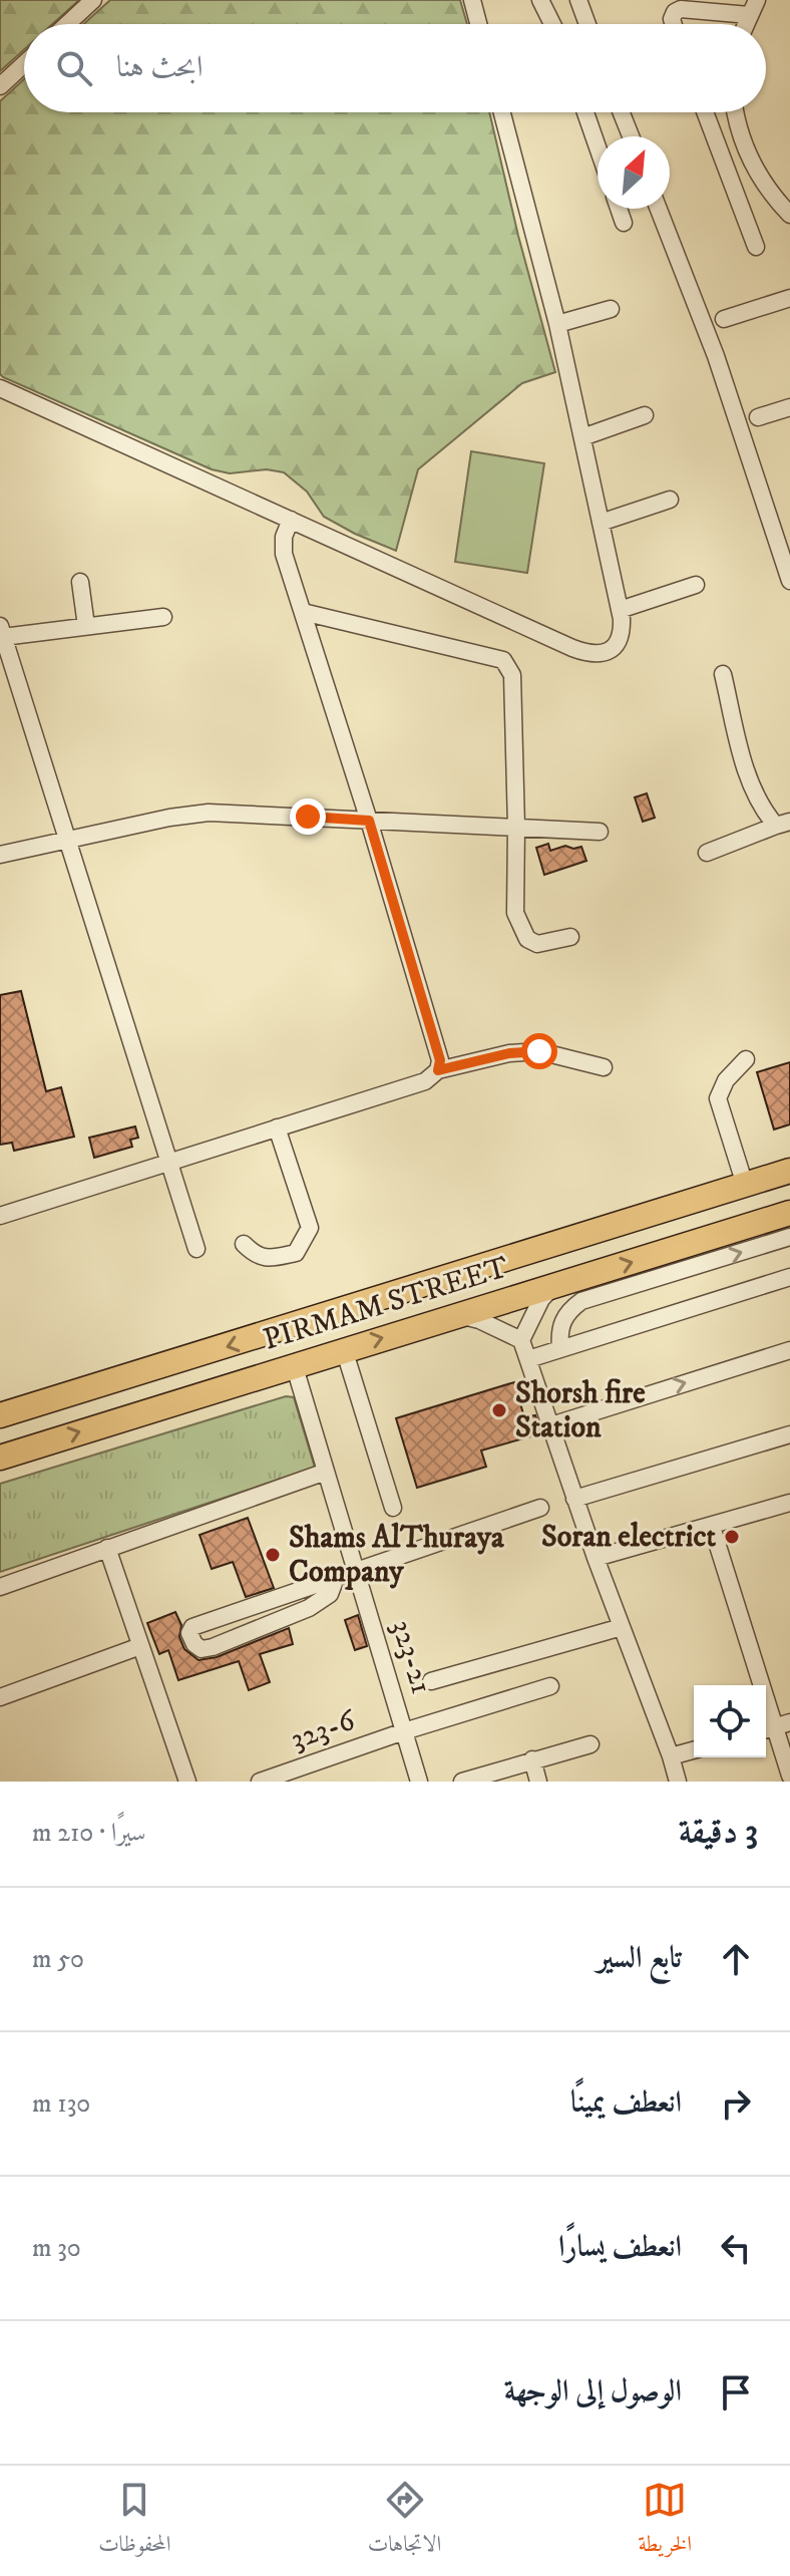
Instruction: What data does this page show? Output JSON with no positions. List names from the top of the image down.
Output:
{
  "streets": {
    "highway": ["PIRMAM STREET"],
    "street": ["323-21", "323-6"]
  },
  "crossings": [
    ["PIRMAM STREET", "323-21"],
    ["323-21", "323-6"]
  ],
  "places": ["Shorsh fire Station", "Soran electrict", "Shams AlThuraya Company"],
  "north": "top right",
  "page": {
    "search": "ابحث هنا",
    "heading": ["3 دقيقة", "سيرًا · 210 m"],
    "list": [
      ["تابع السير", "50 m"],
      ["انعطف يمينًا", "130 m"],
      ["انعطف يسارًا", "30 m"],
      "الوصول إلى الوجهة"
    ],
    "nav": ["الخريطة", "الاتجاهات", "المحفوظات"]
  }
}
